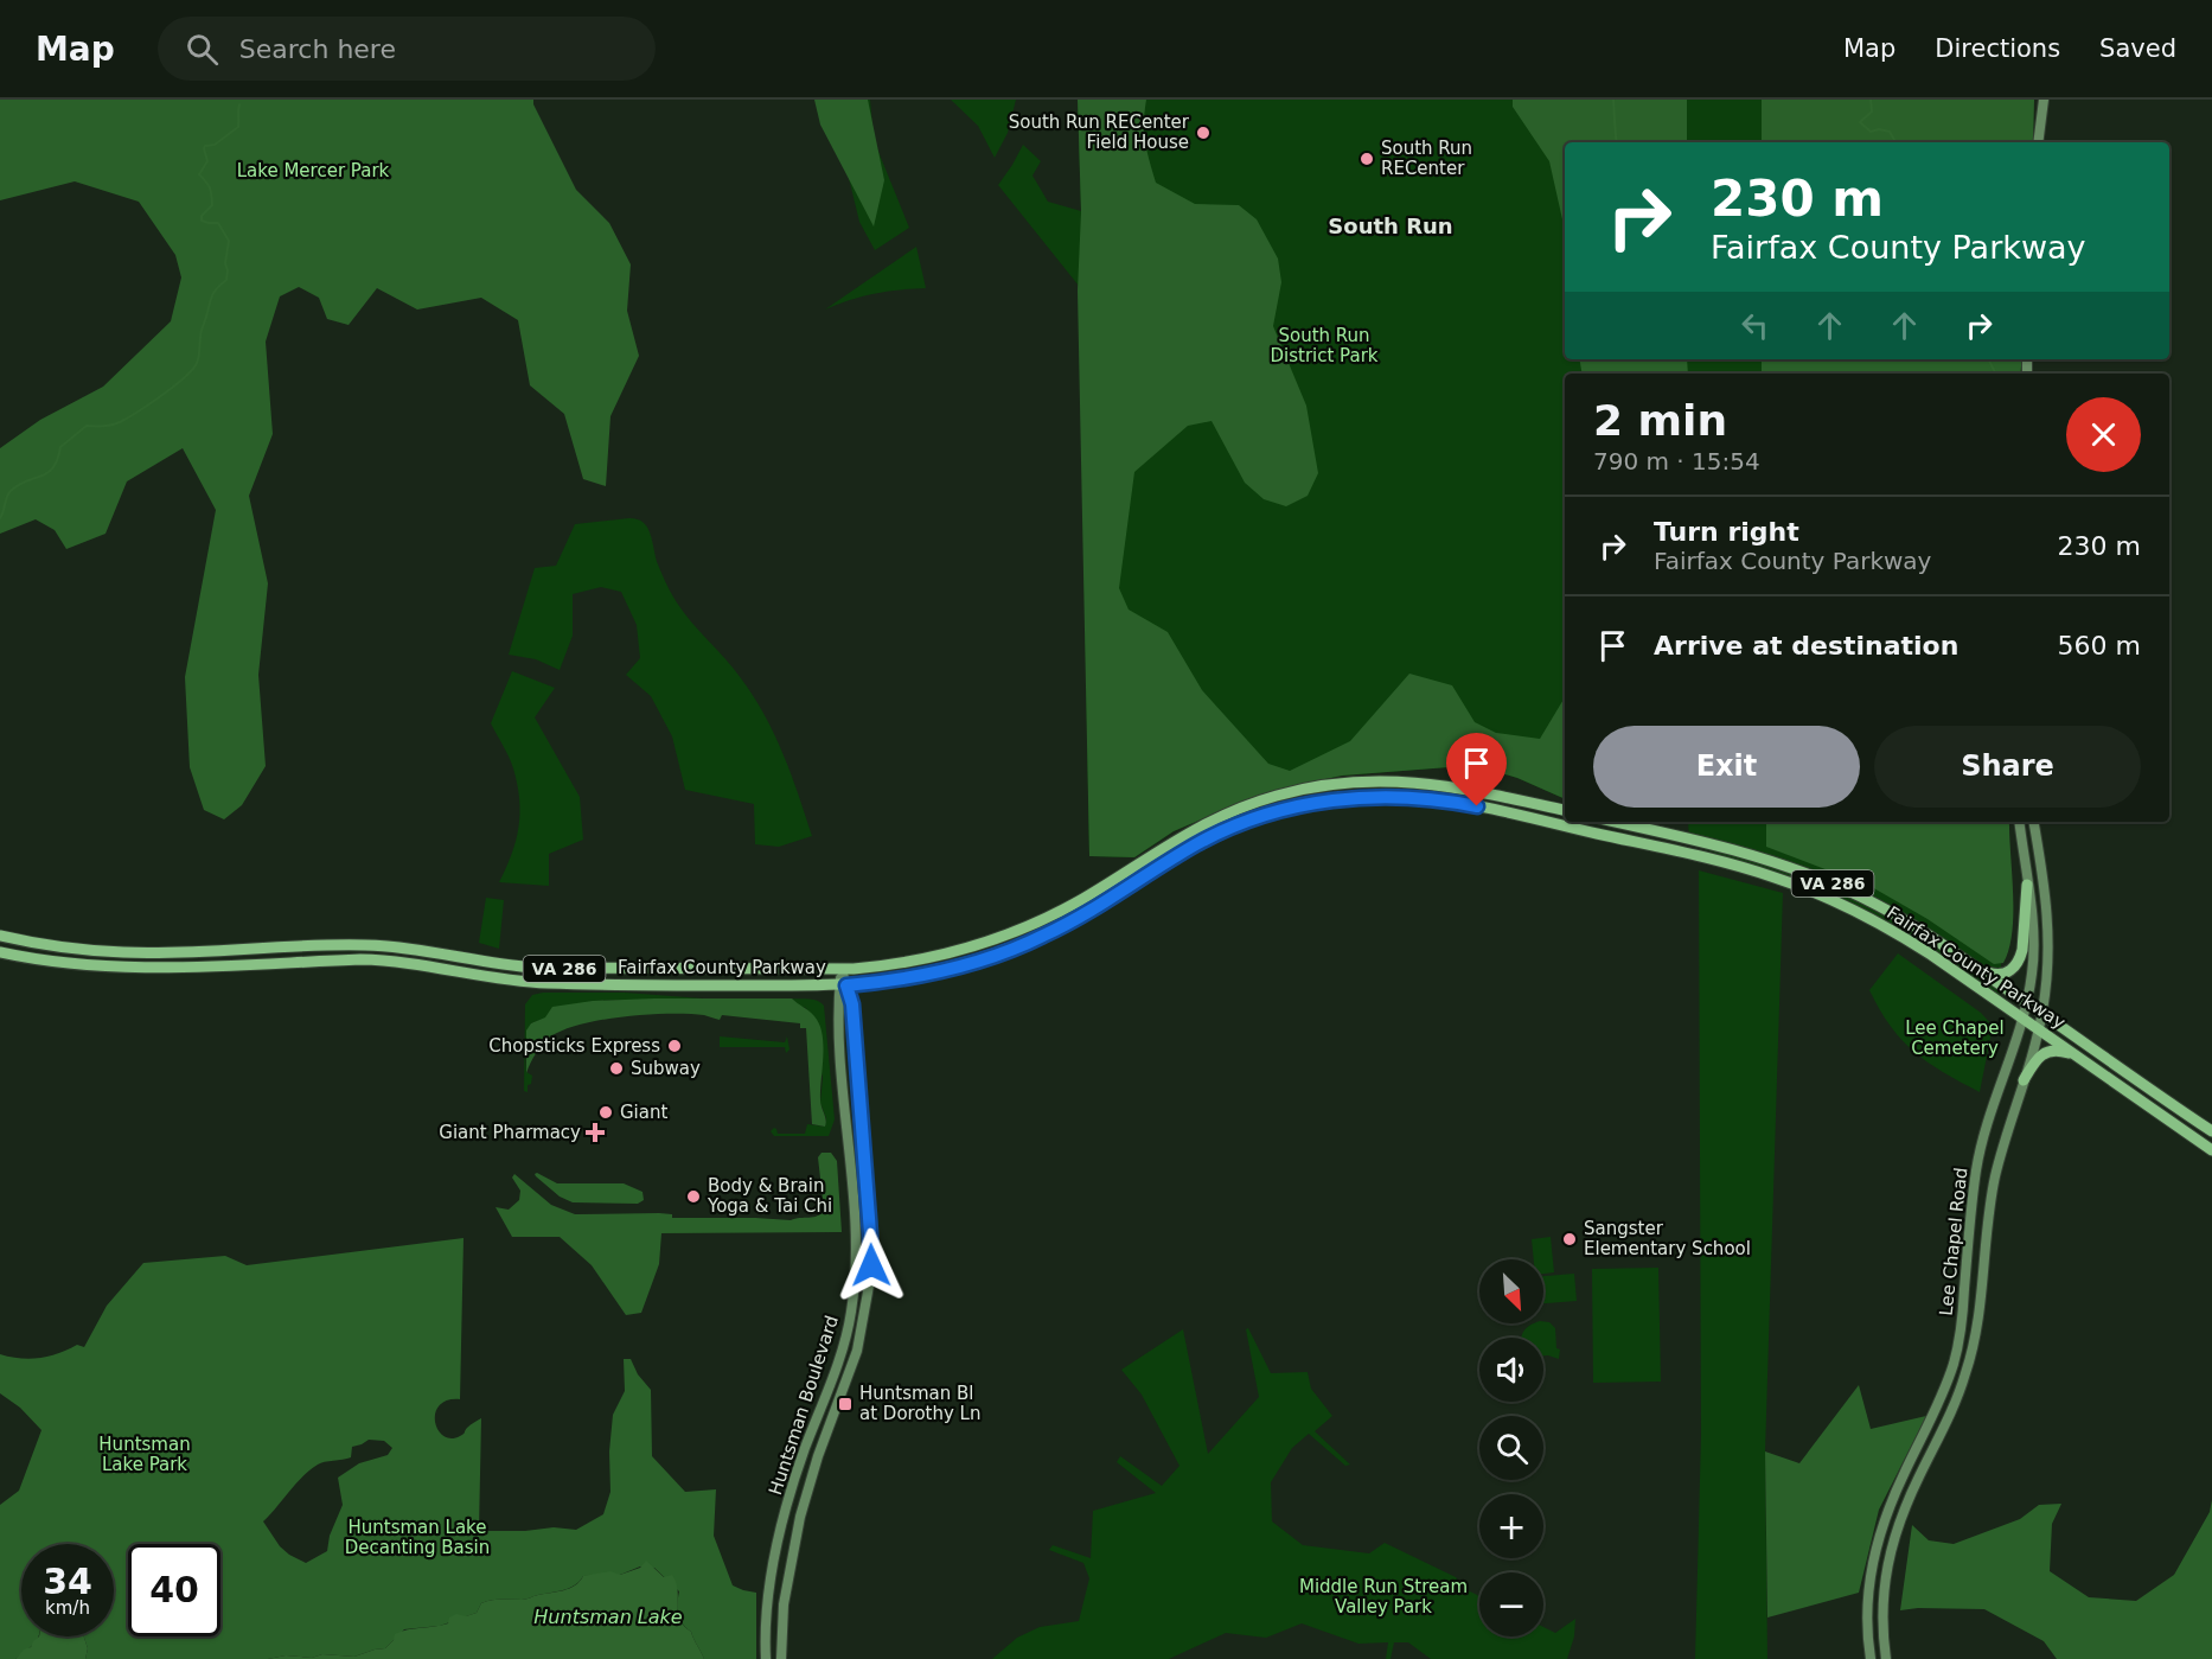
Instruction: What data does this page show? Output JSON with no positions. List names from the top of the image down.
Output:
{
  "streets": {
    "highway": ["VA 286", "Fairfax County Parkway"],
    "main road": ["Lee Chapel Road", "Huntsman Boulevard"]
  },
  "crossings": [
    ["Fairfax County Parkway", "Lee Chapel Road"],
    ["Fairfax County Parkway", "Huntsman Boulevard"]
  ],
  "districts": ["South Run"],
  "water": ["Huntsman Lake"],
  "parks": [
    "Lake Mercer Park",
    "South Run District Park",
    "Lee Chapel Cemetery",
    "Huntsman Lake Park",
    "Huntsman Lake Decanting Basin",
    "Middle Run Stream Valley Park"
  ],
  "places": {
    "other": [
      "South Run RECenter Field House",
      "South Run RECenter",
      "Chopsticks Express",
      "Subway",
      "Giant",
      "Body & Brain Yoga & Tai Chi",
      "Sangster Elementary School"
    ],
    "health": ["Giant Pharmacy"],
    "transit": ["Huntsman Bl at Dorothy Ln"]
  },
  "north": "bottom right",
  "page": {
    "header": "Map",
    "search": "Search here",
    "nav": ["Map", "Directions", "Saved"],
    "turn": ["230 m", "Fairfax County Parkway"],
    "heading": ["2 min", "790 m · 15:54"],
    "list": [
      {
        "name": "Turn right",
        "note": "Fairfax County Parkway",
        "value": "230 m"
      },
      {
        "name": "Arrive at destination",
        "value": "560 m"
      }
    ],
    "buttons": ["Exit", "Share"],
    "map_buttons": ["+", "−"],
    "speed": "34 km/h",
    "limit": "40"
  }
}
